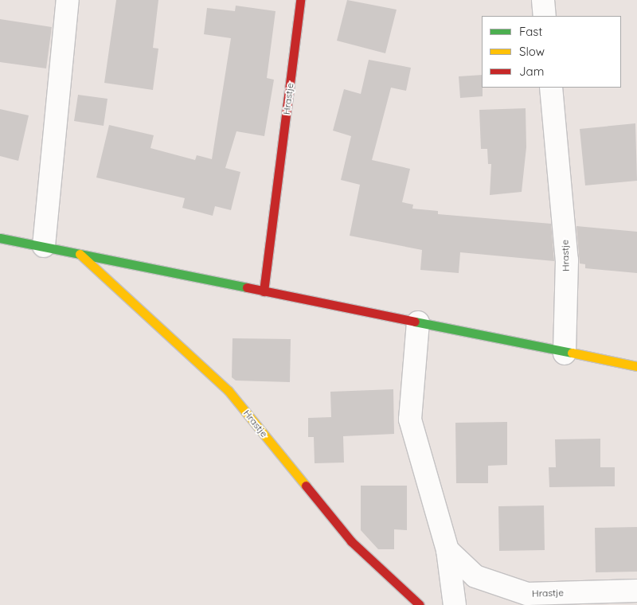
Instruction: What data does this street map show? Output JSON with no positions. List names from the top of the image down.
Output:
{
  "streets": {
    "street": ["Hrastje"]
  },
  "legend": ["Fast", "Slow", "Jam"]
}
